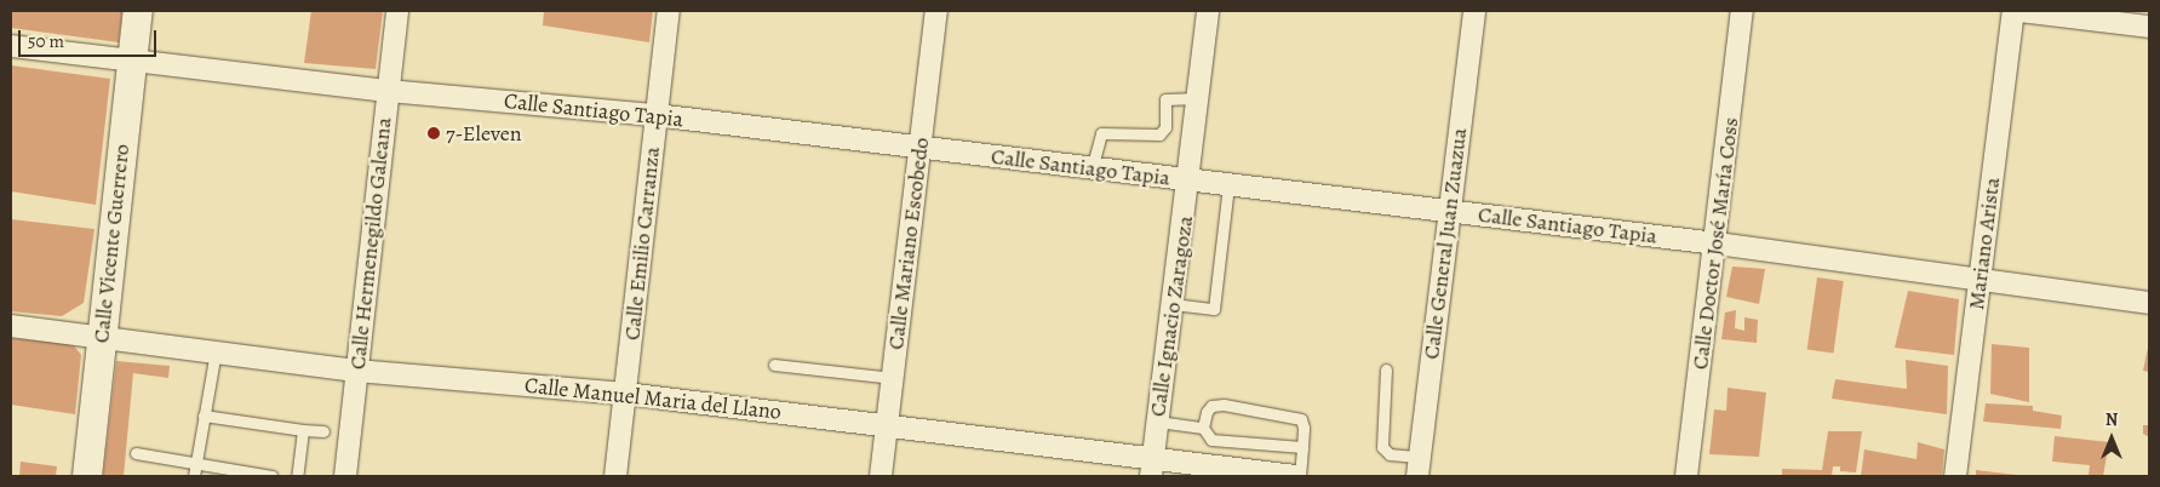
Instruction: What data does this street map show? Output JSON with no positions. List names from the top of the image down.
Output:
{
  "streets": {
    "street": [
      "Calle Santiago Tapia",
      "Calle Vicente Guerrero",
      "Calle Hermenegildo Galeana",
      "Calle Emilio Carranza",
      "Calle Mariano Escobedo",
      "Calle General Juan Zuazua",
      "Calle Doctor José María Coss",
      "Mariano Arista",
      "Calle Ignacio Zaragoza",
      "Calle Manuel Maria del Llano"
    ]
  },
  "crossings": [
    ["Calle Santiago Tapia", "Calle Vicente Guerrero"],
    ["Calle Santiago Tapia", "Calle Hermenegildo Galeana"],
    ["Calle Santiago Tapia", "Calle Emilio Carranza"],
    ["Calle Santiago Tapia", "Calle Mariano Escobedo"],
    ["Calle Santiago Tapia", "Calle General Juan Zuazua"],
    ["Calle Santiago Tapia", "Calle Doctor José María Coss"],
    ["Calle Santiago Tapia", "Mariano Arista"],
    ["Calle Santiago Tapia", "Calle Ignacio Zaragoza"],
    ["Calle Vicente Guerrero", "Calle Manuel Maria del Llano"],
    ["Calle Hermenegildo Galeana", "Calle Manuel Maria del Llano"],
    ["Calle Emilio Carranza", "Calle Manuel Maria del Llano"],
    ["Calle Mariano Escobedo", "Calle Manuel Maria del Llano"],
    ["Calle Ignacio Zaragoza", "Calle Manuel Maria del Llano"]
  ],
  "places": ["7-Eleven"],
  "scale_bar": "50 m",
  "north": "top"
}
